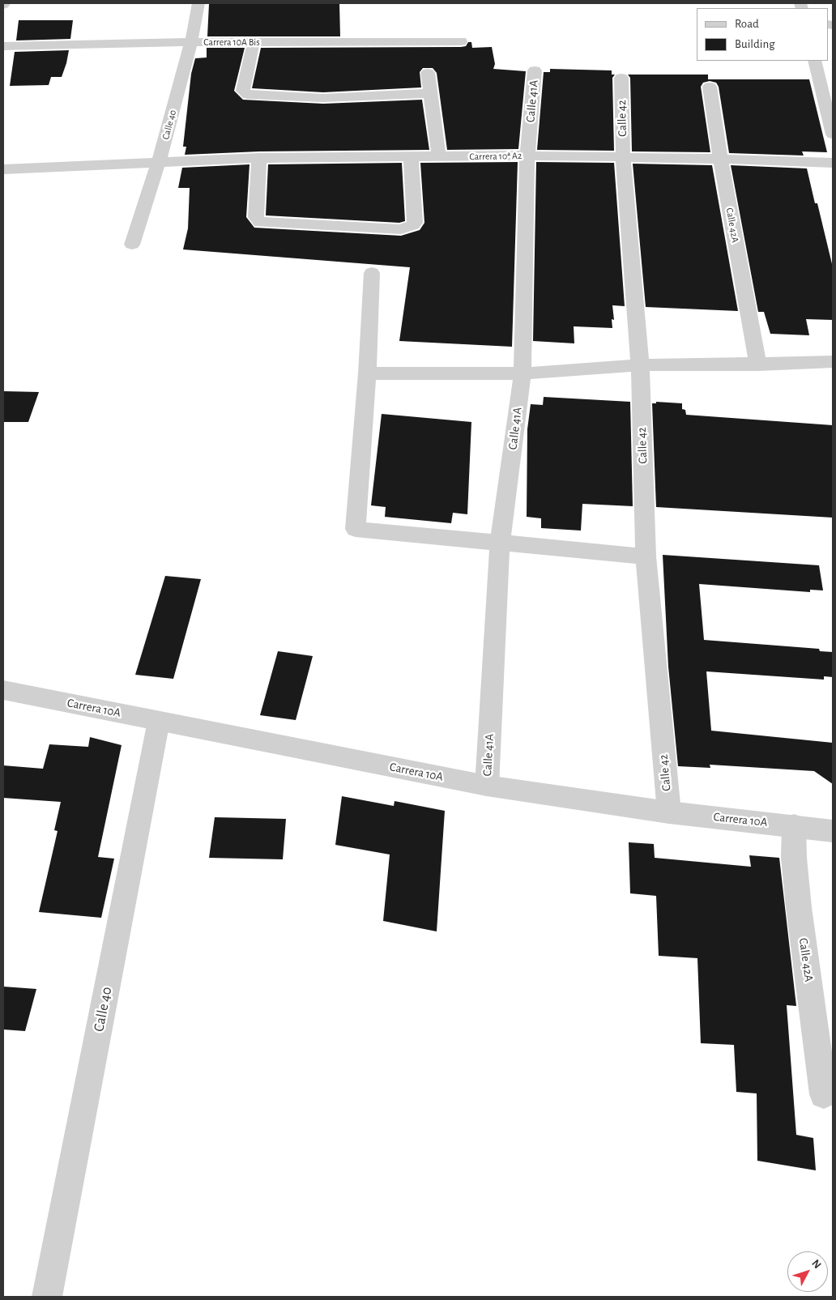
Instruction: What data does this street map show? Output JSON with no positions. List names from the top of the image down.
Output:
{
  "streets": {
    "street": [
      "Carrera 10A Bis",
      "Calle 41A",
      "Calle 42",
      "Calle 40",
      "Carrera 10ª A2",
      "Calle 42A",
      "Carrera 10A"
    ]
  },
  "crossings": [
    ["Carrera 10A Bis", "Calle 40"],
    ["Calle 41A", "Carrera 10ª A2"],
    ["Calle 41A", "Carrera 10A"],
    ["Calle 42", "Carrera 10ª A2"],
    ["Calle 42", "Carrera 10A"],
    ["Calle 40", "Carrera 10ª A2"],
    ["Calle 40", "Carrera 10A"],
    ["Carrera 10ª A2", "Calle 42A"],
    ["Calle 42A", "Carrera 10A"]
  ],
  "legend": ["Road", "Building"],
  "north": "top right"
}
